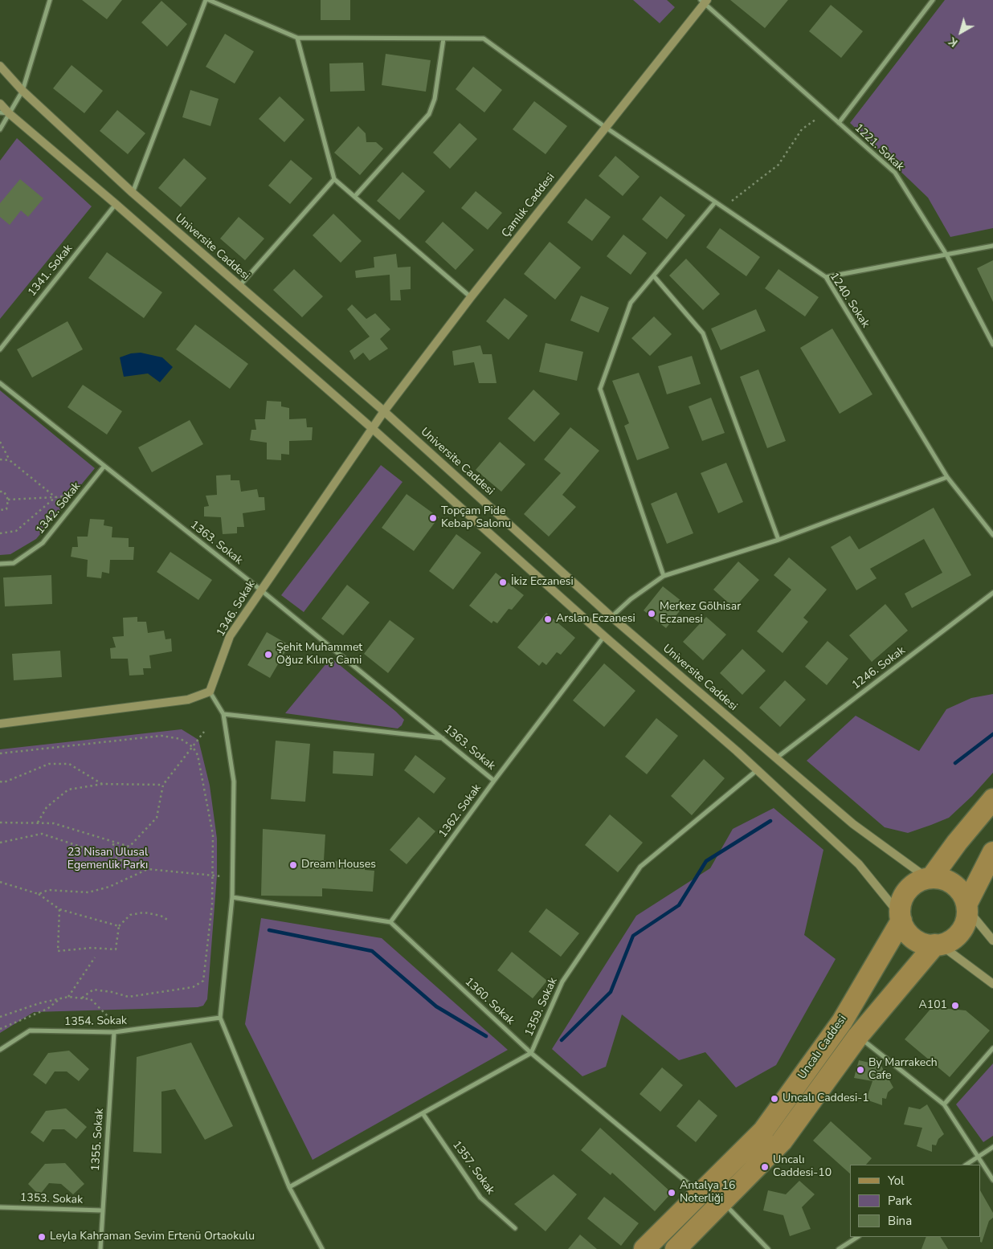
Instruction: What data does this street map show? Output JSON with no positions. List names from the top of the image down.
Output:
{
  "streets": {
    "main road": ["Uncalı Caddesi"],
    "street": [
      "1221. Sokak",
      "Çamlık Caddesi",
      "Universite Caddesi",
      "1341. Sokak",
      "1240. Sokak",
      "1342. Sokak",
      "1363. Sokak",
      "1346. Sokak",
      "1246. Sokak",
      "1362. Sokak",
      "1360. Sokak",
      "1359. Sokak",
      "1354. Sokak",
      "1355. Sokak",
      "1357. Sokak",
      "1353. Sokak"
    ]
  },
  "crossings": [
    ["1221. Sokak", "Çamlık Caddesi"],
    ["Çamlık Caddesi", "Universite Caddesi"],
    ["Çamlık Caddesi", "1240. Sokak"],
    ["Çamlık Caddesi", "1346. Sokak"],
    ["Universite Caddesi", "1246. Sokak"],
    ["Universite Caddesi", "Uncalı Caddesi"],
    ["1342. Sokak", "1363. Sokak"],
    ["1363. Sokak", "1346. Sokak"],
    ["1363. Sokak", "1362. Sokak"],
    ["1362. Sokak", "1360. Sokak"],
    ["1360. Sokak", "1359. Sokak"],
    ["1360. Sokak", "Uncalı Caddesi"],
    ["1359. Sokak", "1357. Sokak"],
    ["1354. Sokak", "1355. Sokak"],
    ["1355. Sokak", "1353. Sokak"]
  ],
  "parks": ["23 Nisan Ulusal Egemenlik Parkı"],
  "places": [
    "Topçam Pide Kebap Salonu",
    "İkiz Eczanesi",
    "Merkez Gölhisar Eczanesi",
    "Arslan Eczanesi",
    "Şehit Muhammet Oğuz Kılınç Cami",
    "Dream Houses",
    "A101",
    "By Marrakech Cafe",
    "Uncalı Caddesi-1",
    "Uncalı Caddesi-10",
    "Antalya 16 Noterliği",
    "Leyla Kahraman Sevim Ertenü Ortaokulu"
  ],
  "legend": ["Yol", "Park", "Bina"],
  "north": "bottom left"
}
